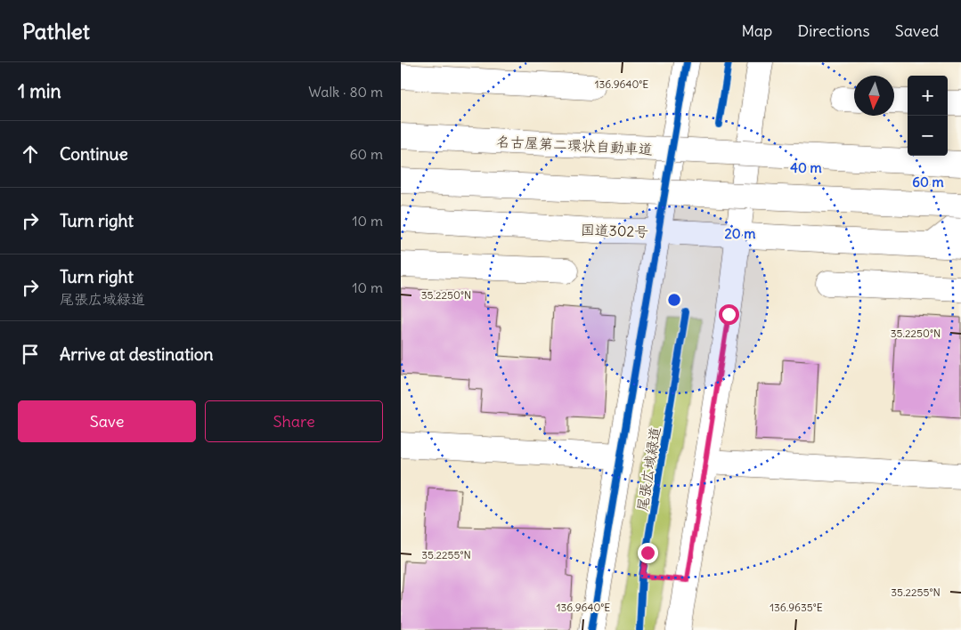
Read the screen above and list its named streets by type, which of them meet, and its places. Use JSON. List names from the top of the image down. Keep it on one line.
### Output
{"streets":{"main road":["名古屋第二環状自動車道","国道302号"],"cycle path":["尾張広域緑道"]},"north":"bottom","page":{"header":"Pathlet","nav":["Map","Directions","Saved"],"heading":["1 min","Walk · 80 m"],"map_buttons":["+","−"],"list":[["Continue","60 m"],["Turn right","10 m"],["Turn right","尾張広域緑道","10 m"],"Arrive at destination"],"buttons":["Save","Share"]},"coordinates":["136.9640°E","35.2250°N","35.2255°N","136.9635°E"],"rings":["40 m","60 m","20 m"]}
